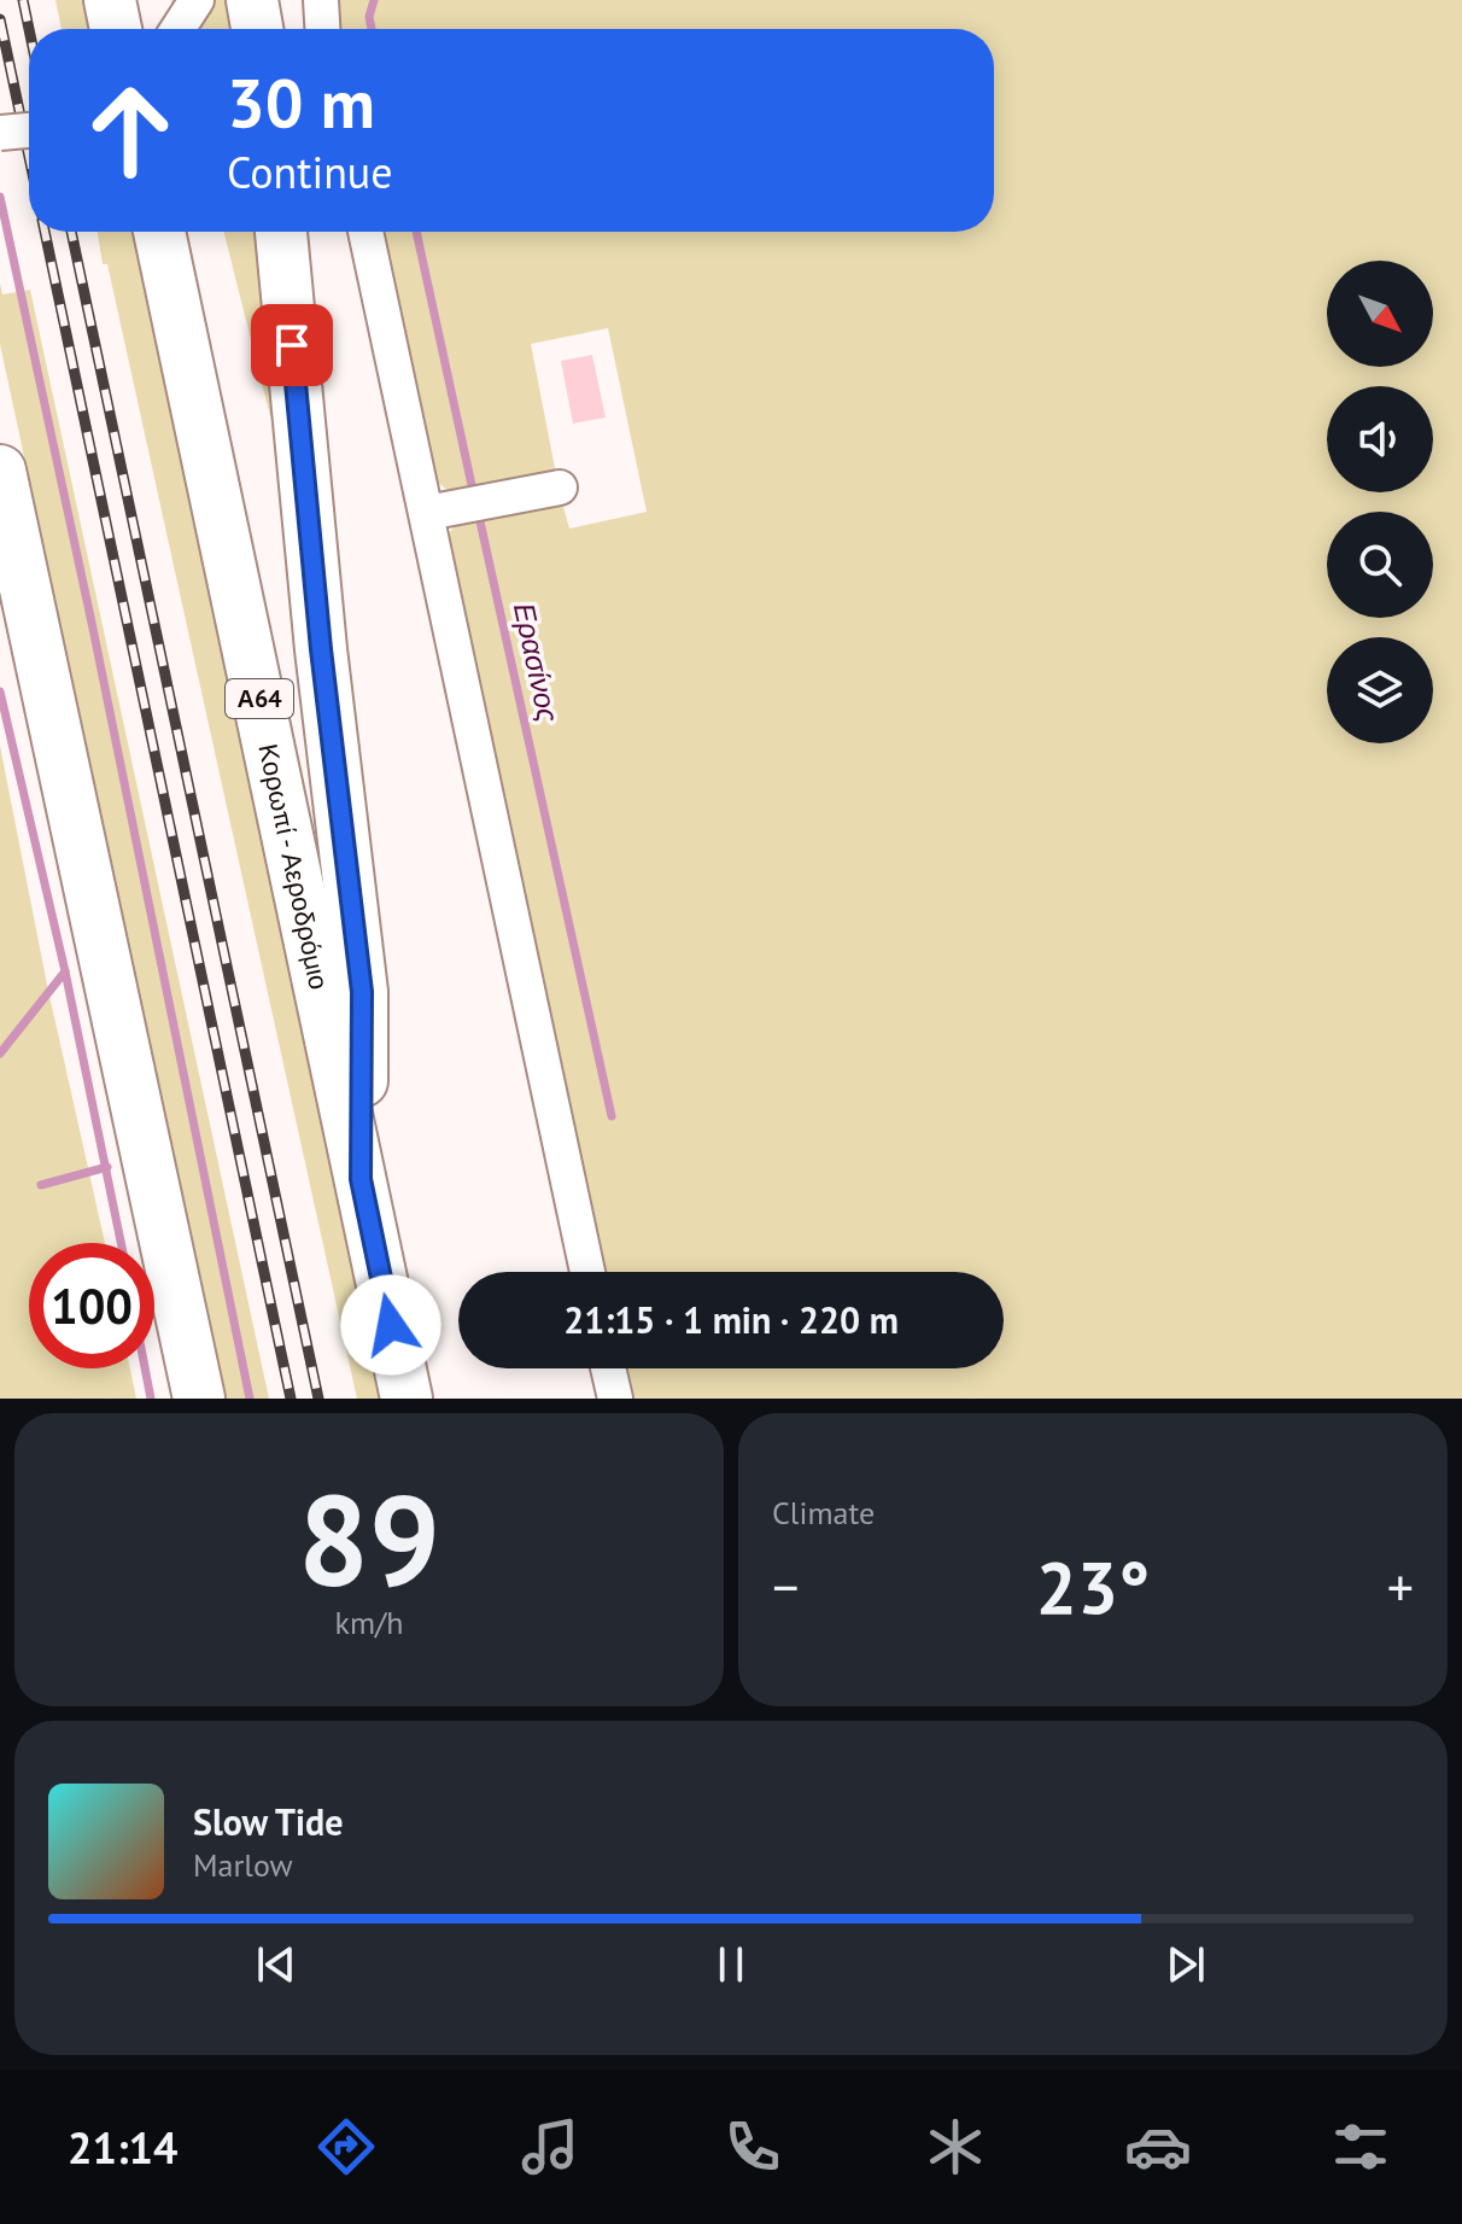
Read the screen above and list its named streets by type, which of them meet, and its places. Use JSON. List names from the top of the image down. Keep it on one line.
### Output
{"streets":{"highway":["Α64","Κορωπί - Αεροδρόμιο"]},"water":["Ερασίνος"],"north":"bottom right","page":{"turn":["30 m","Continue"],"limit":"100","trip":"21:15 · 1 min · 220 m","tile":[["89","km/h"],"Climate"],"heat":["−","23°","+"],"song":["Slow Tide","Marlow"],"tabs":"21:14"}}
